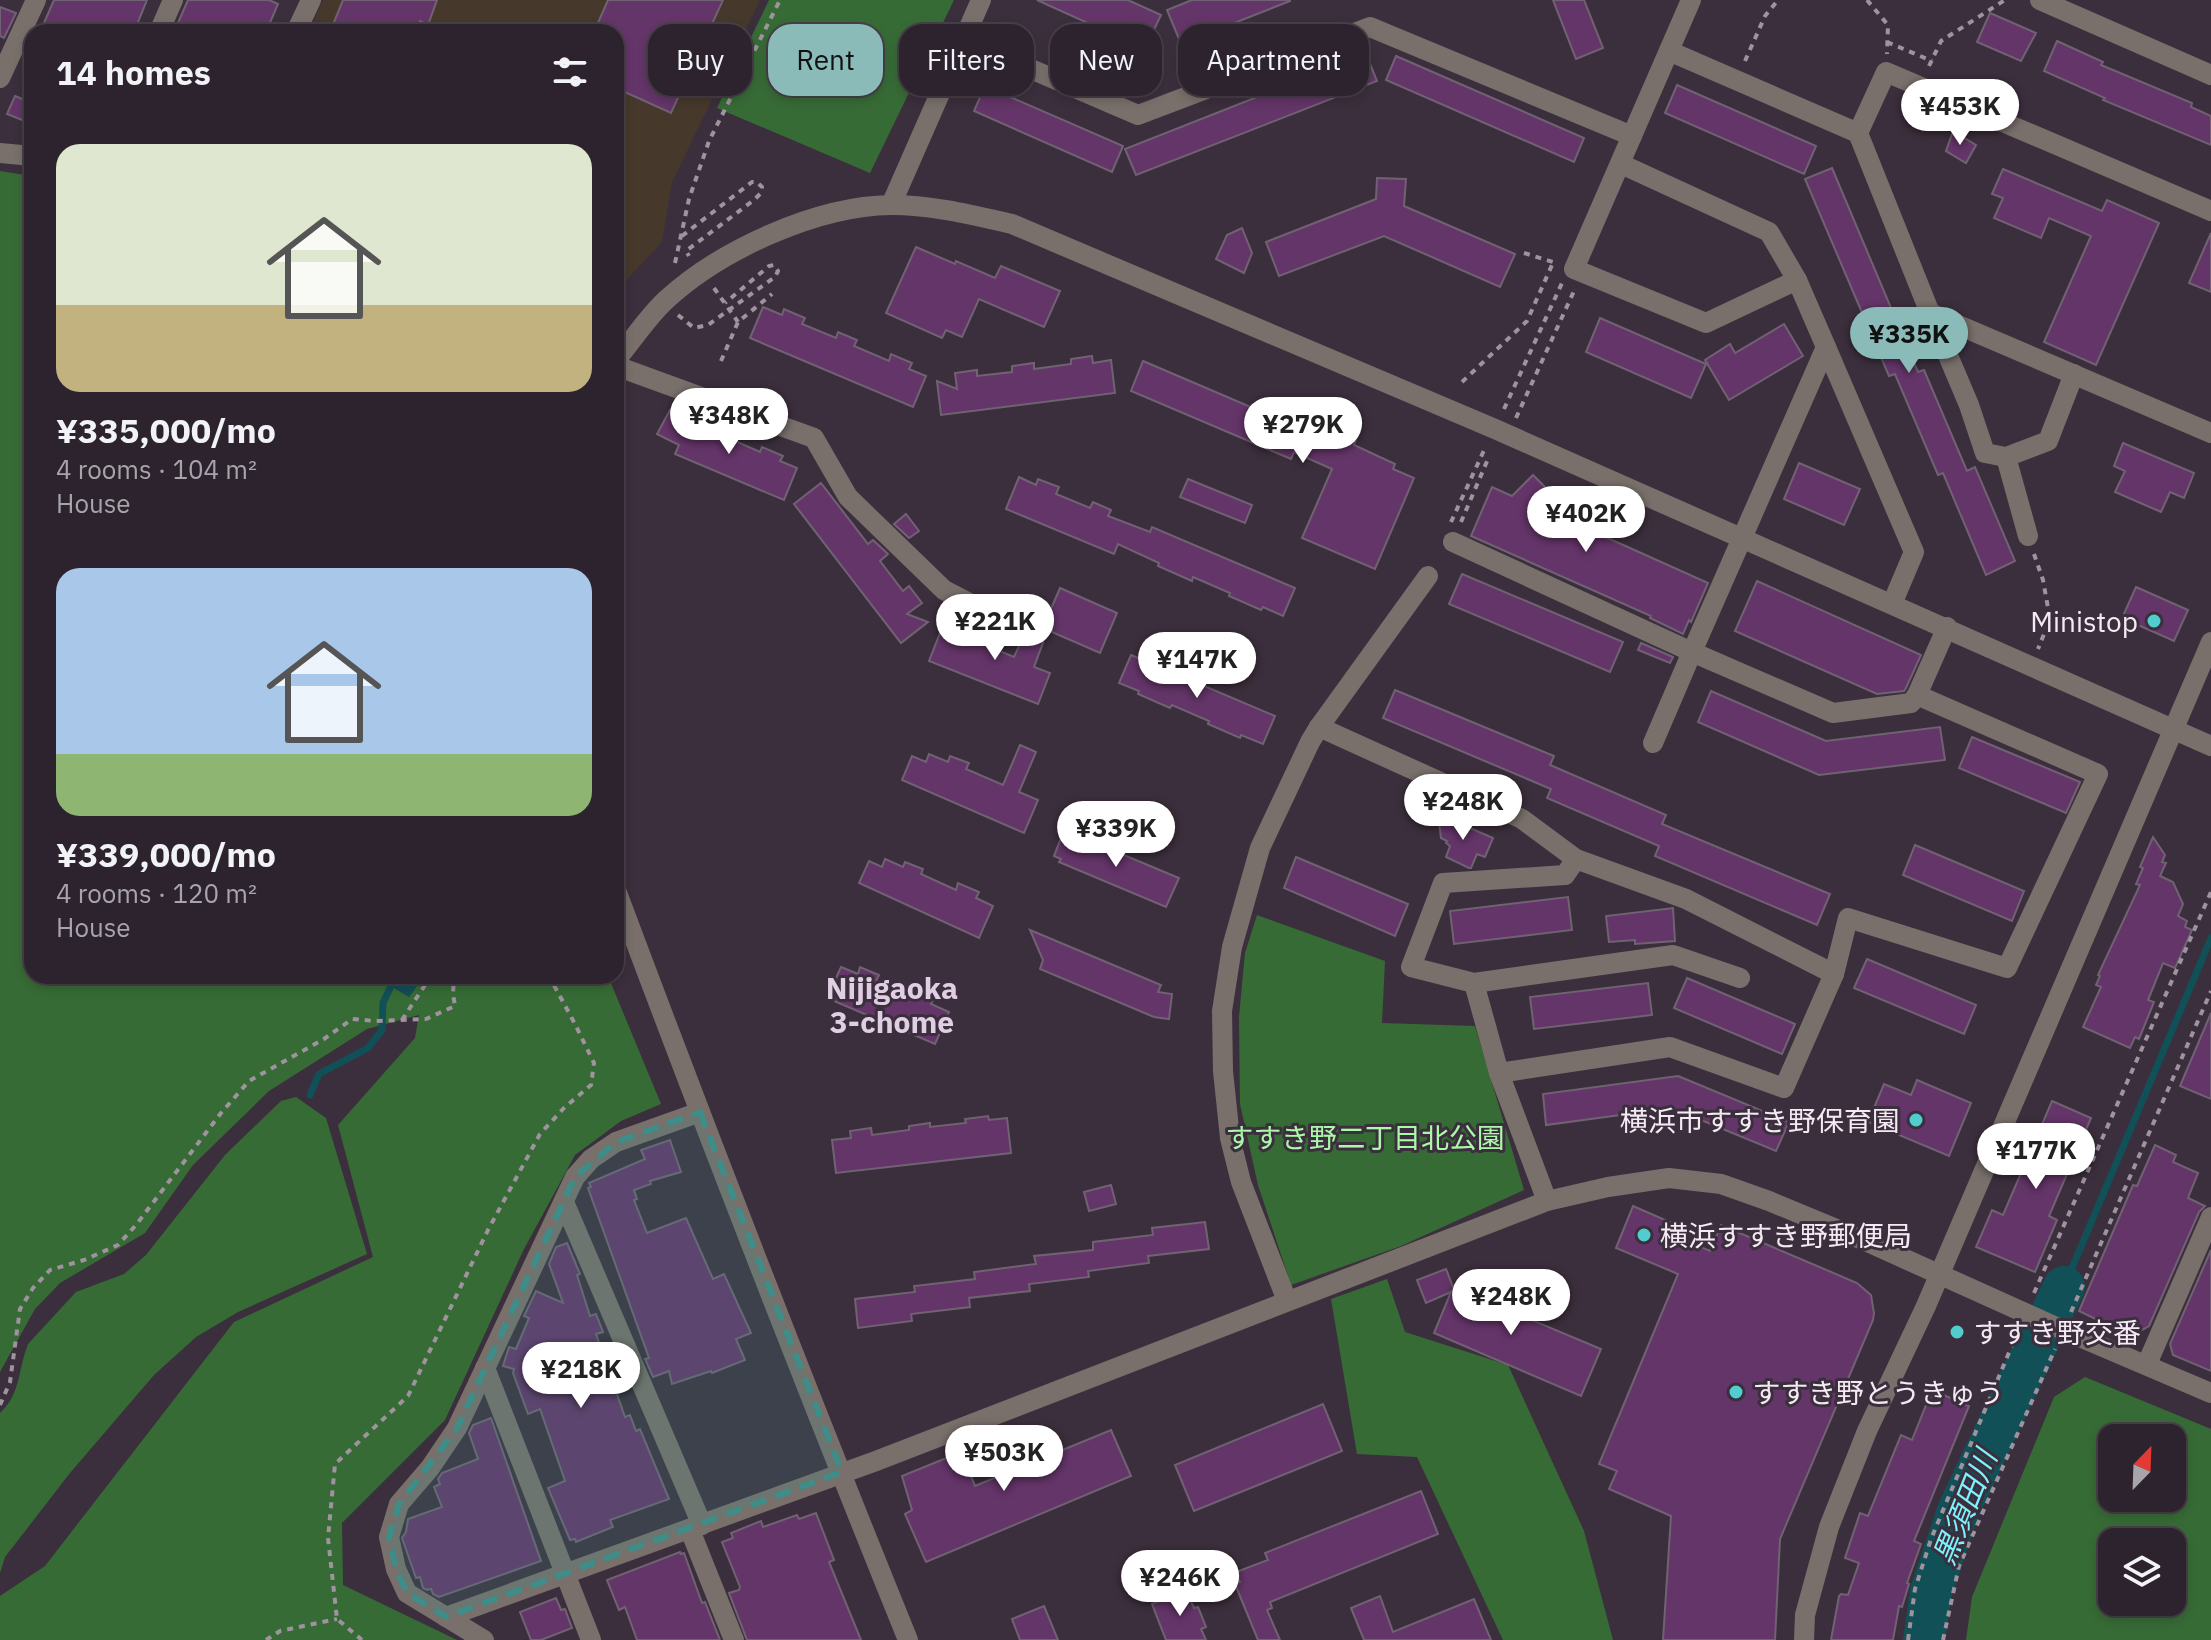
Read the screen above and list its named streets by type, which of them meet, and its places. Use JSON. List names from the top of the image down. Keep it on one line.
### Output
{"districts":["Nijigaoka 3-chome"],"water":["黒須田川"],"parks":["すすき野二丁目北公園"],"places":["Ministop","横浜市すすき野保育園","横浜すすき野郵便局","すすき野交番","すすき野とうきゅう"],"north":"top right","page":{"chip":["Buy","Rent","Filters","New","Apartment"],"heading":"14 homes","price":["¥453K","¥335K","¥348K","¥279K","¥402K","¥221K","¥147K","¥248K","¥339K","¥177K","¥248K","¥218K","¥503K","¥246K"],"list":[{"name":"¥335,000/mo","note":"4 rooms · 104 m² · House"},{"name":"¥339,000/mo","note":"4 rooms · 120 m² · House"}]}}
